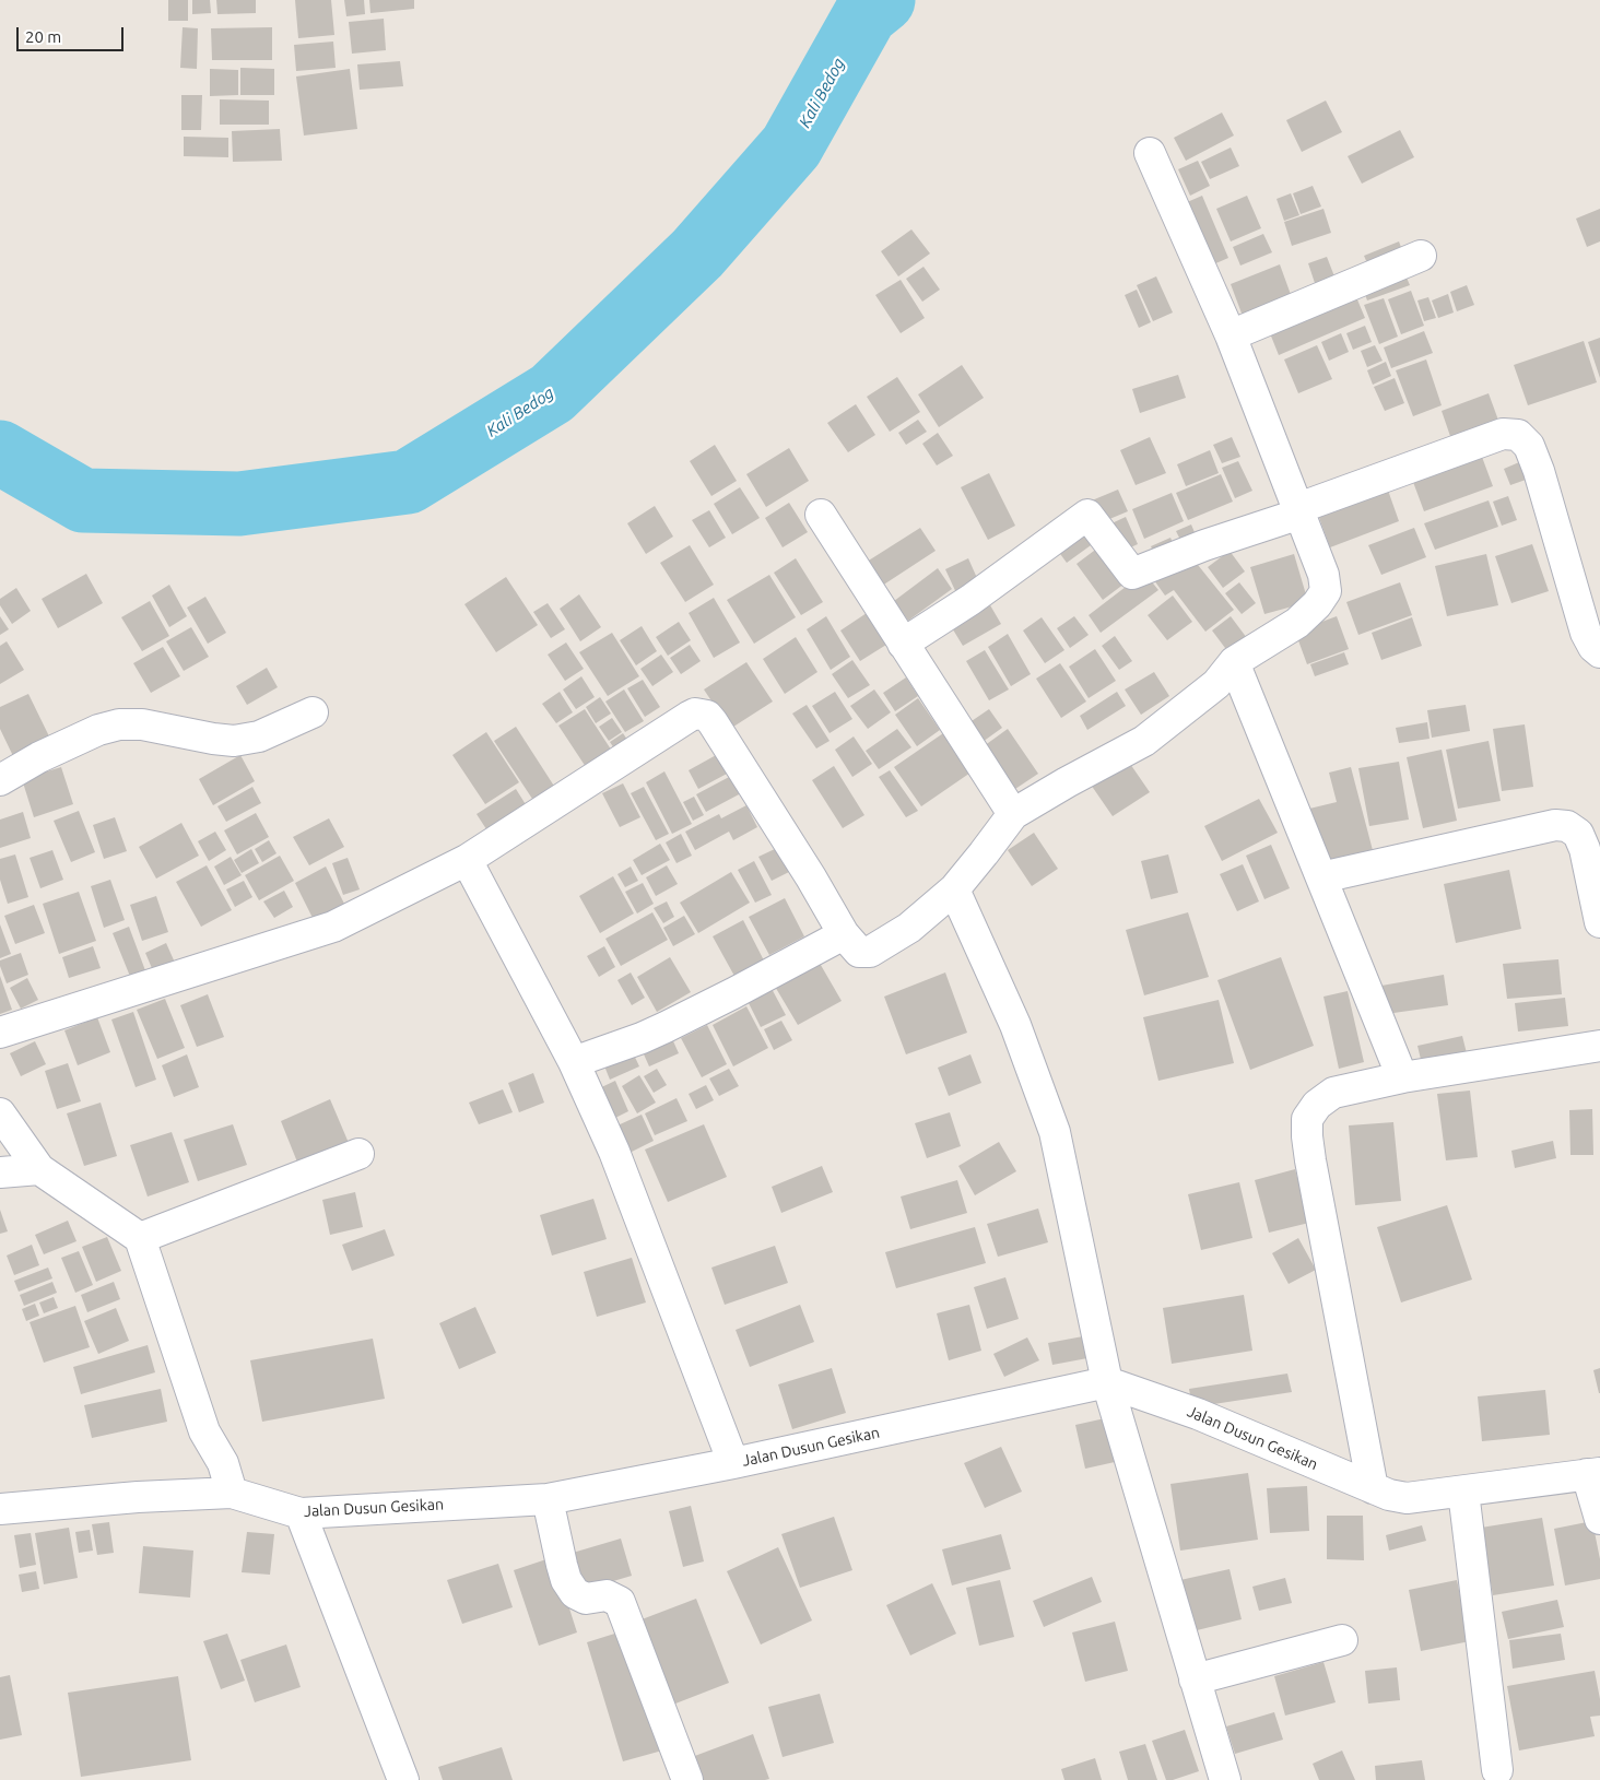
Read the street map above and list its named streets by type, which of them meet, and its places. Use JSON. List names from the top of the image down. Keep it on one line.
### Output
{"streets":{"street":["Jalan Dusun Gesikan"]},"water":["Kali Bedog"],"scale_bar":"20 m"}
